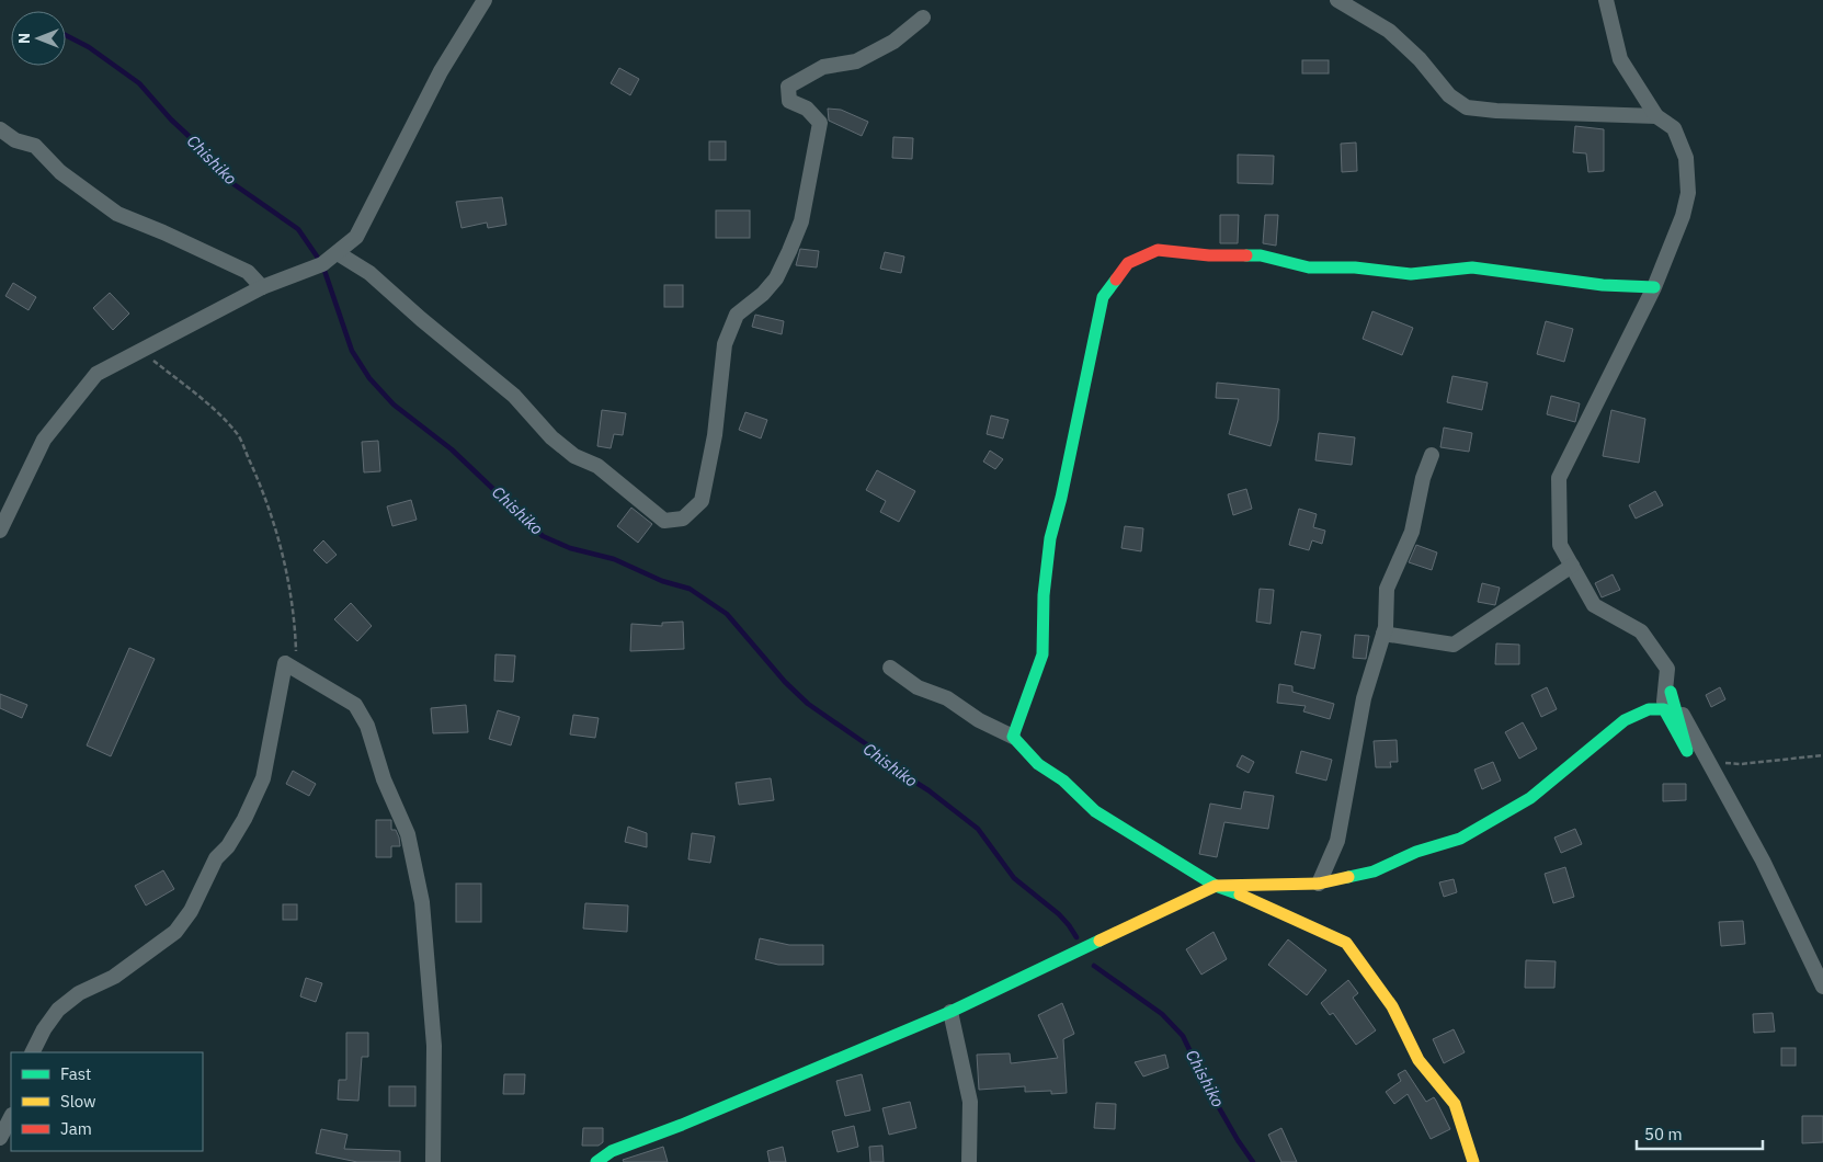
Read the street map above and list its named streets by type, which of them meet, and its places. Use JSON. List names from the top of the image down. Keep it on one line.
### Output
{"water":["Chishiko"],"legend":["Fast","Slow","Jam"],"scale_bar":"50 m","north":"left"}
